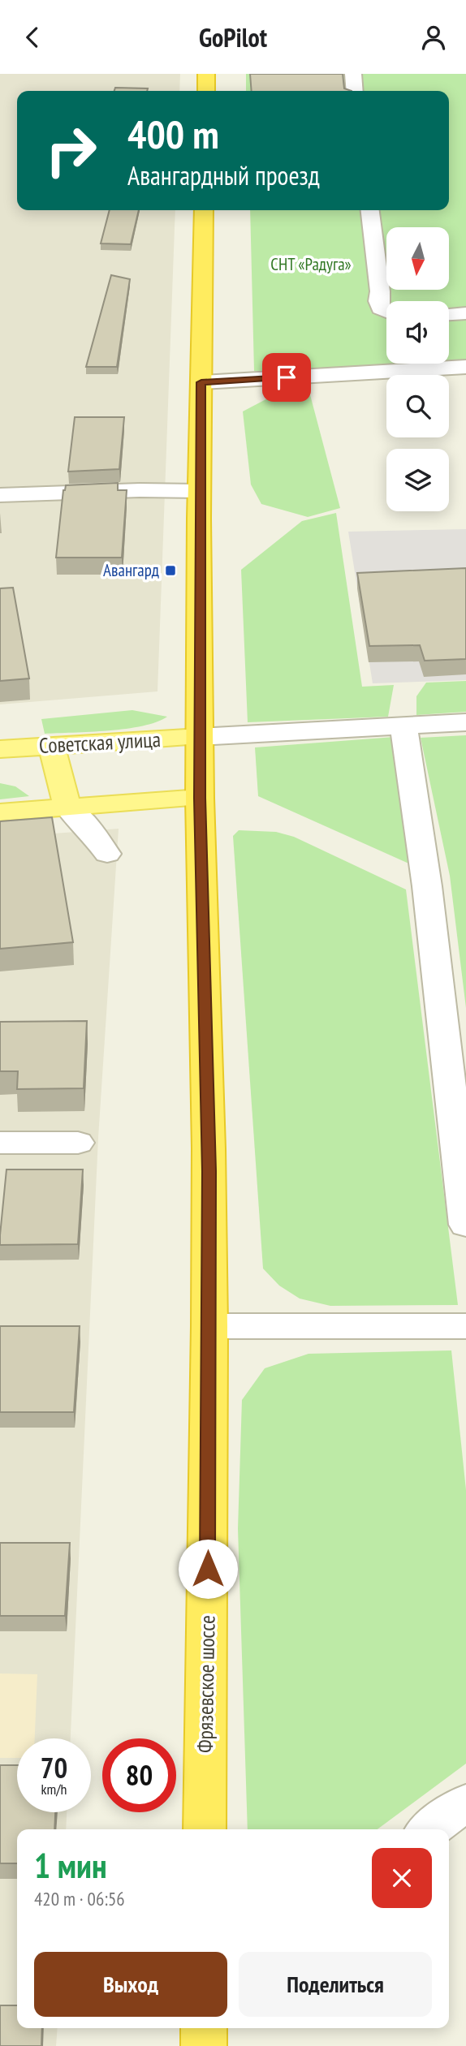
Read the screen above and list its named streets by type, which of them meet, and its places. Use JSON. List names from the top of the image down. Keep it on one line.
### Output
{"streets":{"highway":["Фрязевское шоссе"],"main road":["Советская улица"]},"crossings":[["Советская улица","Фрязевское шоссе"]],"parks":["СНТ «Радуга»"],"places":{"transit":["Авангард"]},"north":"bottom","page":{"header":"GoPilot","turn":["400 m","Авангардный проезд"],"speed":"70 km/h","limit":"80","heading":["1 мин","420 m · 06:56"],"buttons":["Выход","Поделиться"]}}
